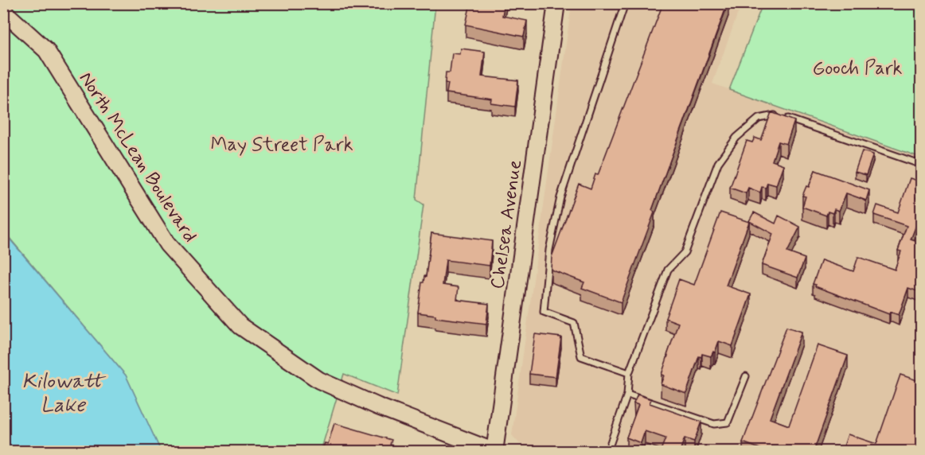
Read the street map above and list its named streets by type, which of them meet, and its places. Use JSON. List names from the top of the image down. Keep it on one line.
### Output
{"streets":{"main road":["North McLean Boulevard","Chelsea Avenue"]},"crossings":[["North McLean Boulevard","Chelsea Avenue"]],"water":["Kilowatt Lake"],"parks":["Gooch Park","May Street Park"]}
